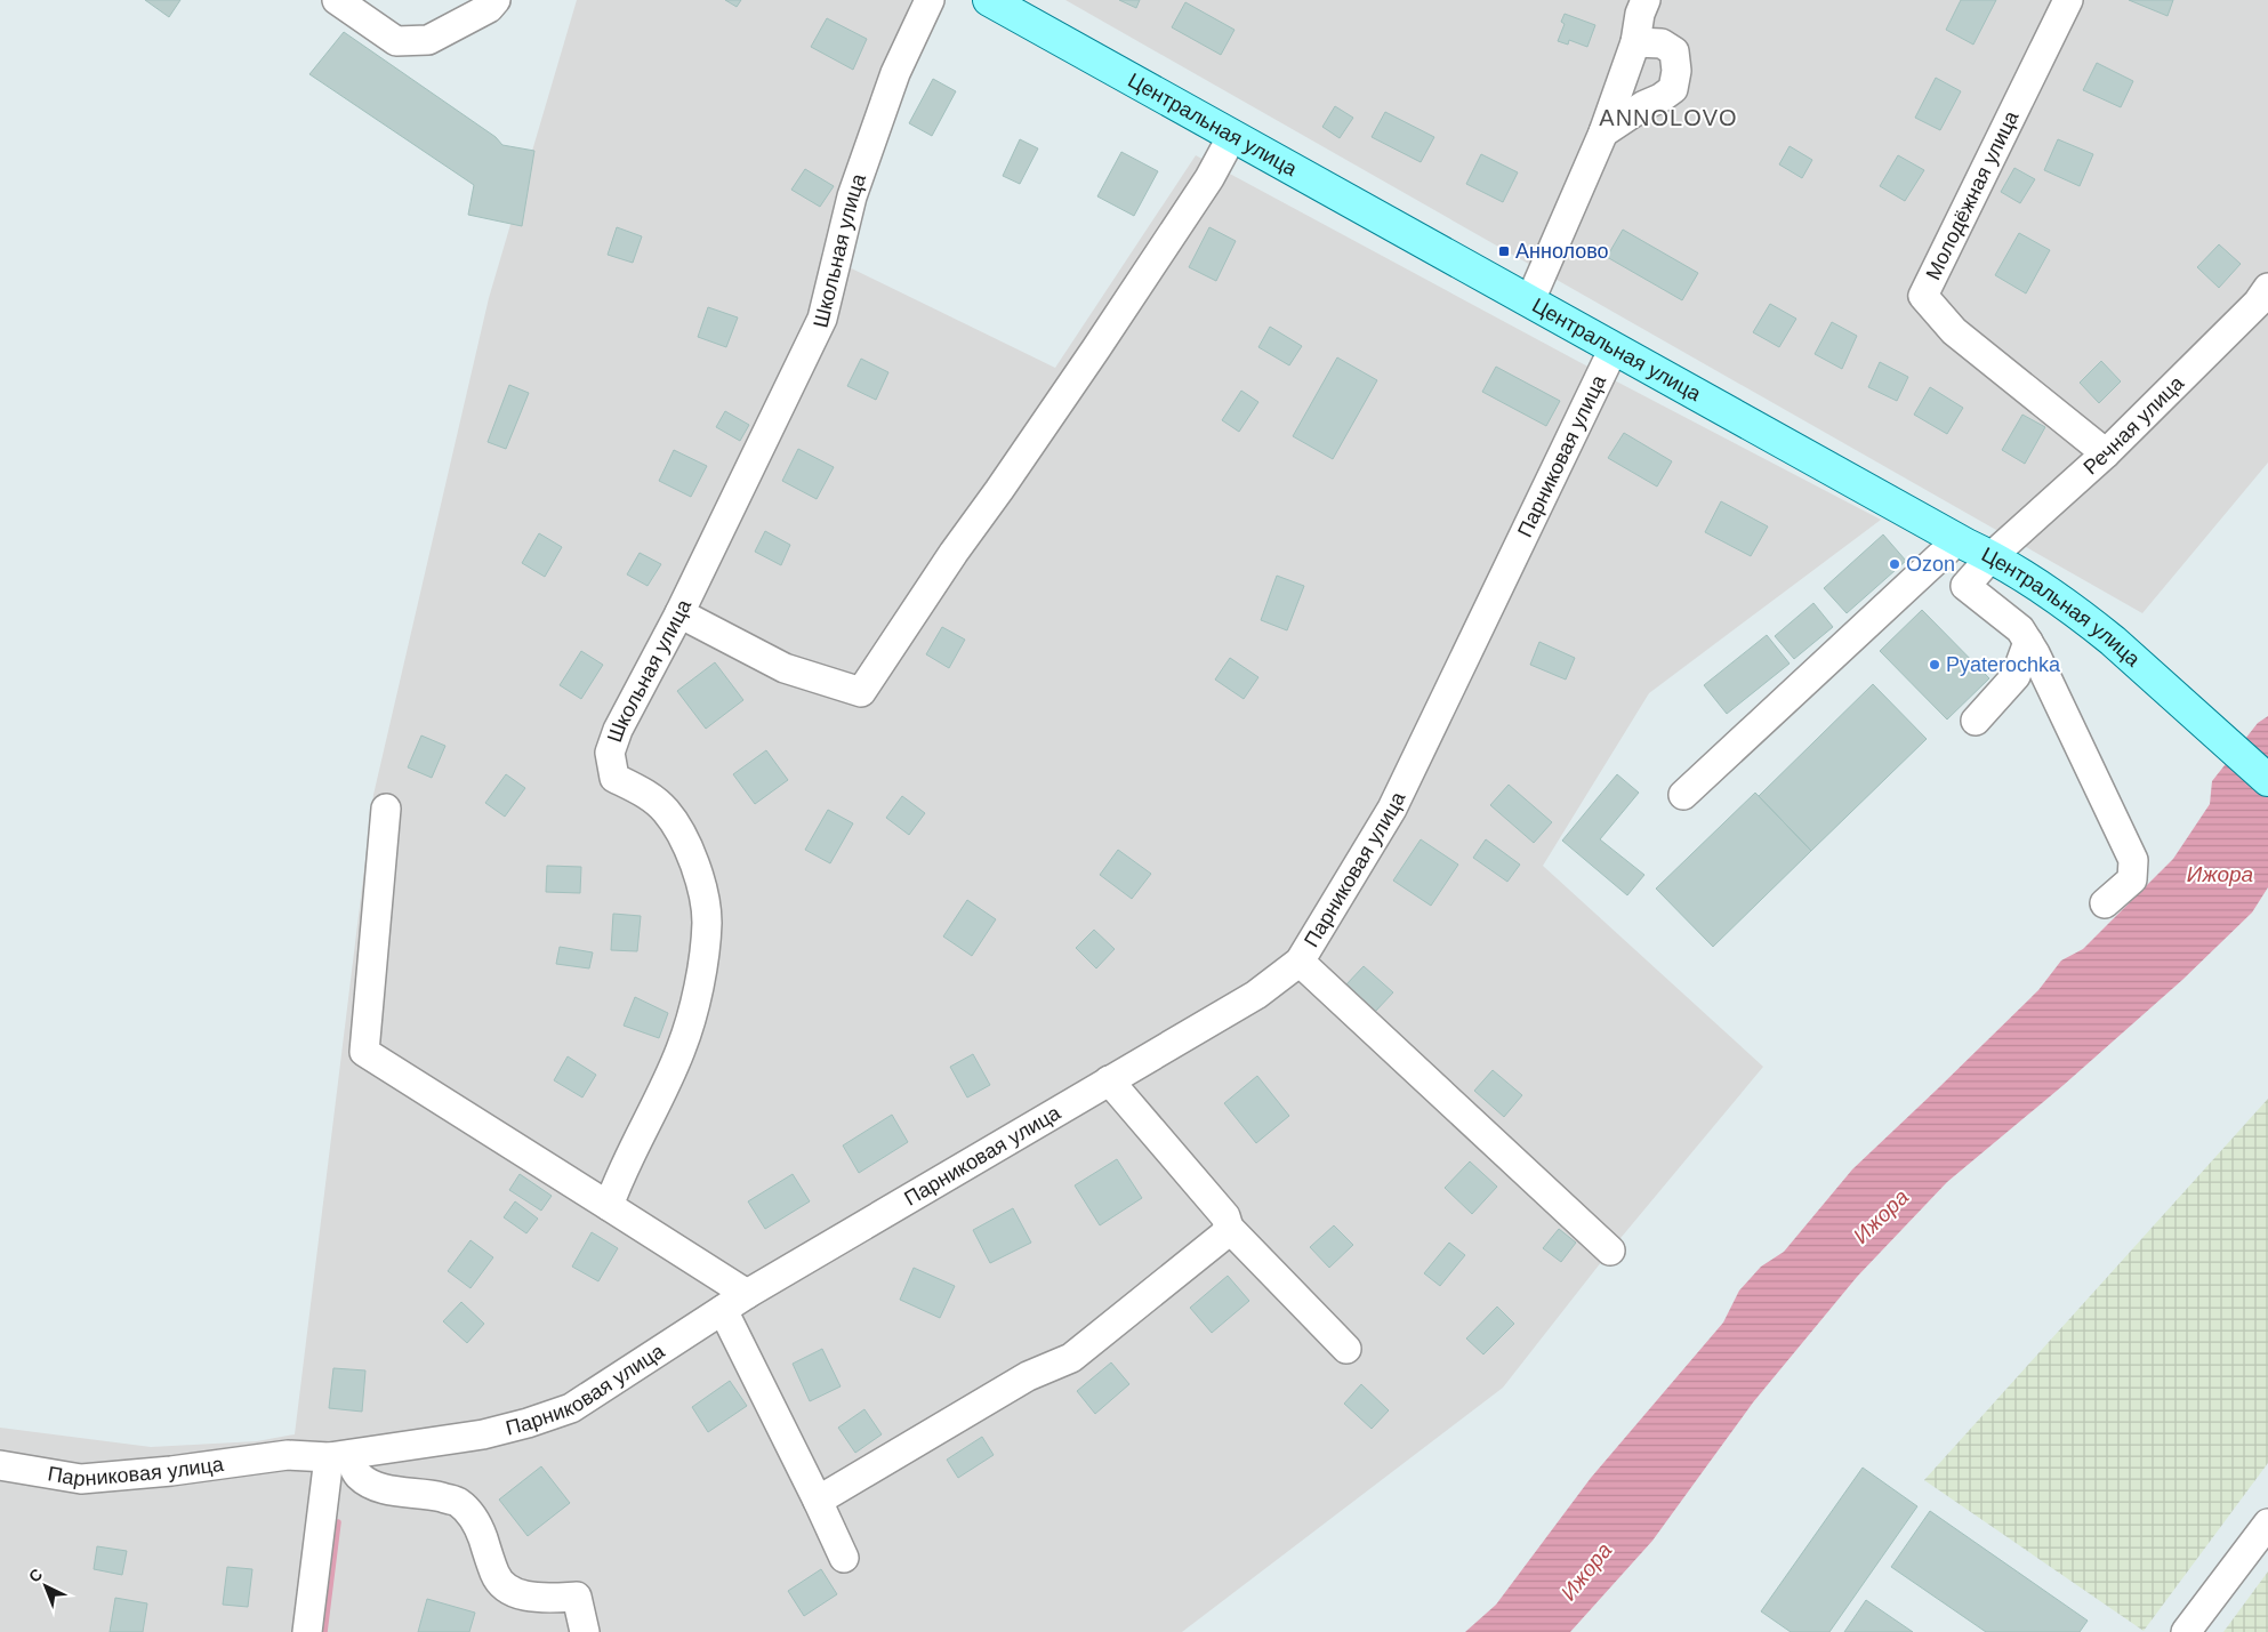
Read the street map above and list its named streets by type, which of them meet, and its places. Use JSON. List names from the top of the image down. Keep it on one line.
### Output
{"streets":{"main road":["Центральная улица"],"street":["Молодёжная улица","Школьная улица","Речная улица","Парниковая улица"]},"crossings":[["Центральная улица","Речная улица"],["Центральная улица","Парниковая улица"],["Молодёжная улица","Речная улица"]],"districts":["ANNOLOVO"],"water":["Ижора"],"places":{"transit":["Аннолово"],"other":["Ozon","Pyaterochka"]},"north":"top left"}
